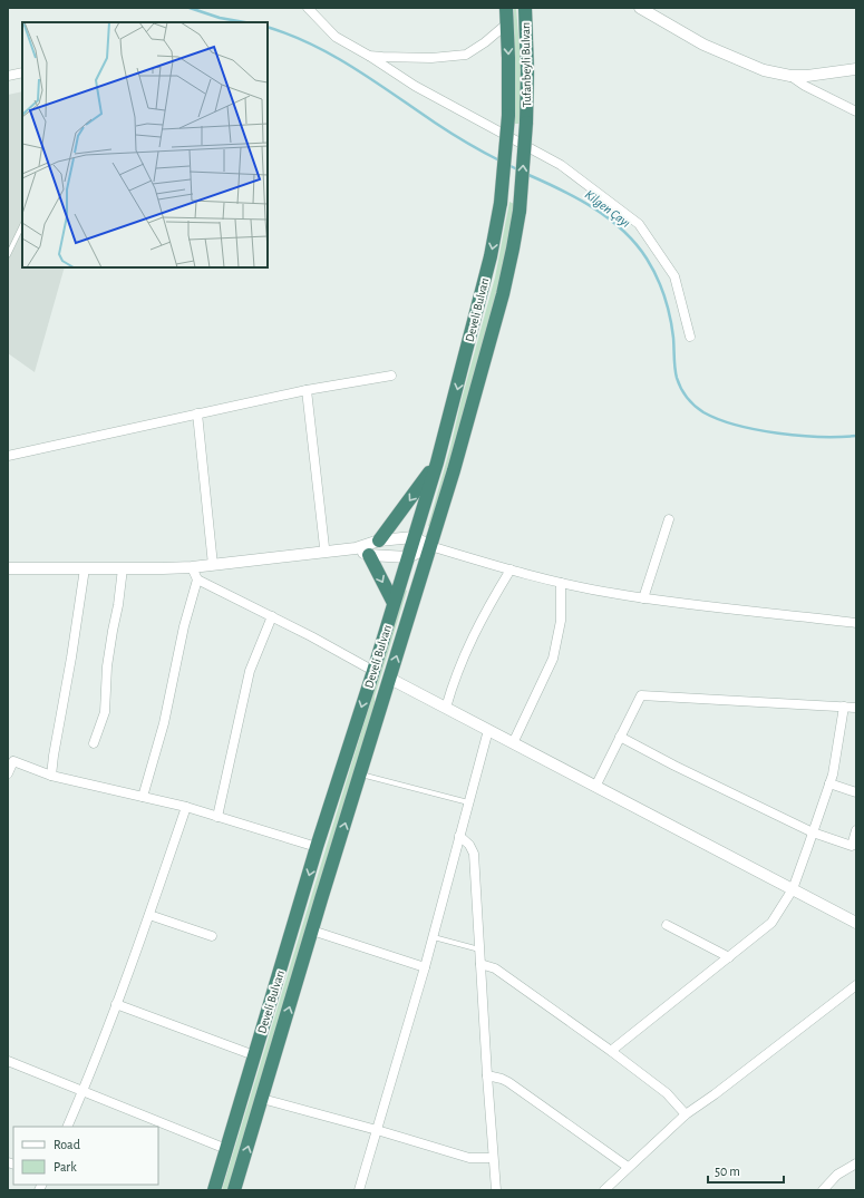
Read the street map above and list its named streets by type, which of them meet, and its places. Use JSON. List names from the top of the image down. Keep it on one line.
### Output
{"streets":{"highway":["Tufanbeyli Bulvarı","Develi Bulvarı"]},"crossings":[["Tufanbeyli Bulvarı","Develi Bulvarı"]],"water":["Kilgen Çayı"],"legend":["Road","Park"],"scale_bar":"50 m"}
